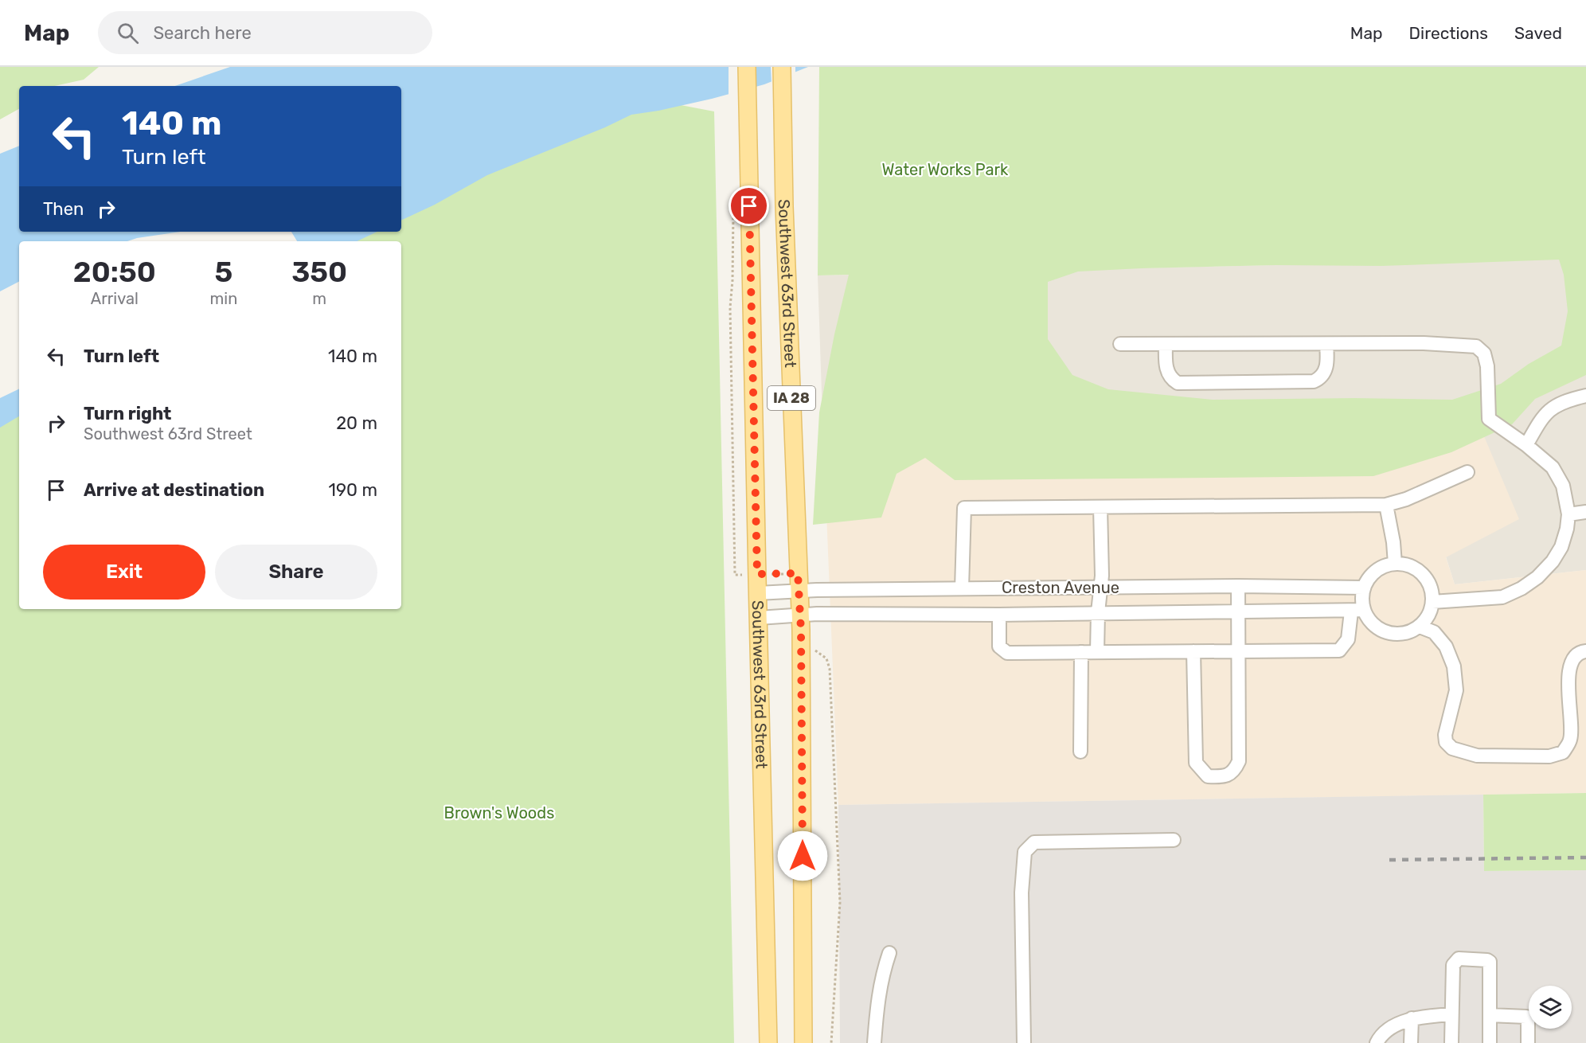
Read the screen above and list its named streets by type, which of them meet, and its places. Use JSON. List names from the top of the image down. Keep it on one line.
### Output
{"streets":{"main road":["Southwest 63rd Street","IA 28"],"street":["Creston Avenue"]},"crossings":[["Southwest 63rd Street","Creston Avenue"]],"parks":["Water Works Park","Brown's Woods"],"page":{"header":"Map","search":"Search here","nav":["Map","Directions","Saved"],"turn":["140 m","Turn left"],"then":"Then","eta":["20:50","Arrival","5","min","350","m"],"list":[{"name":"Turn left","value":"140 m"},{"name":"Turn right","note":"Southwest 63rd Street","value":"20 m"},{"name":"Arrive at destination","value":"190 m"}],"buttons":["Exit","Share"]}}
